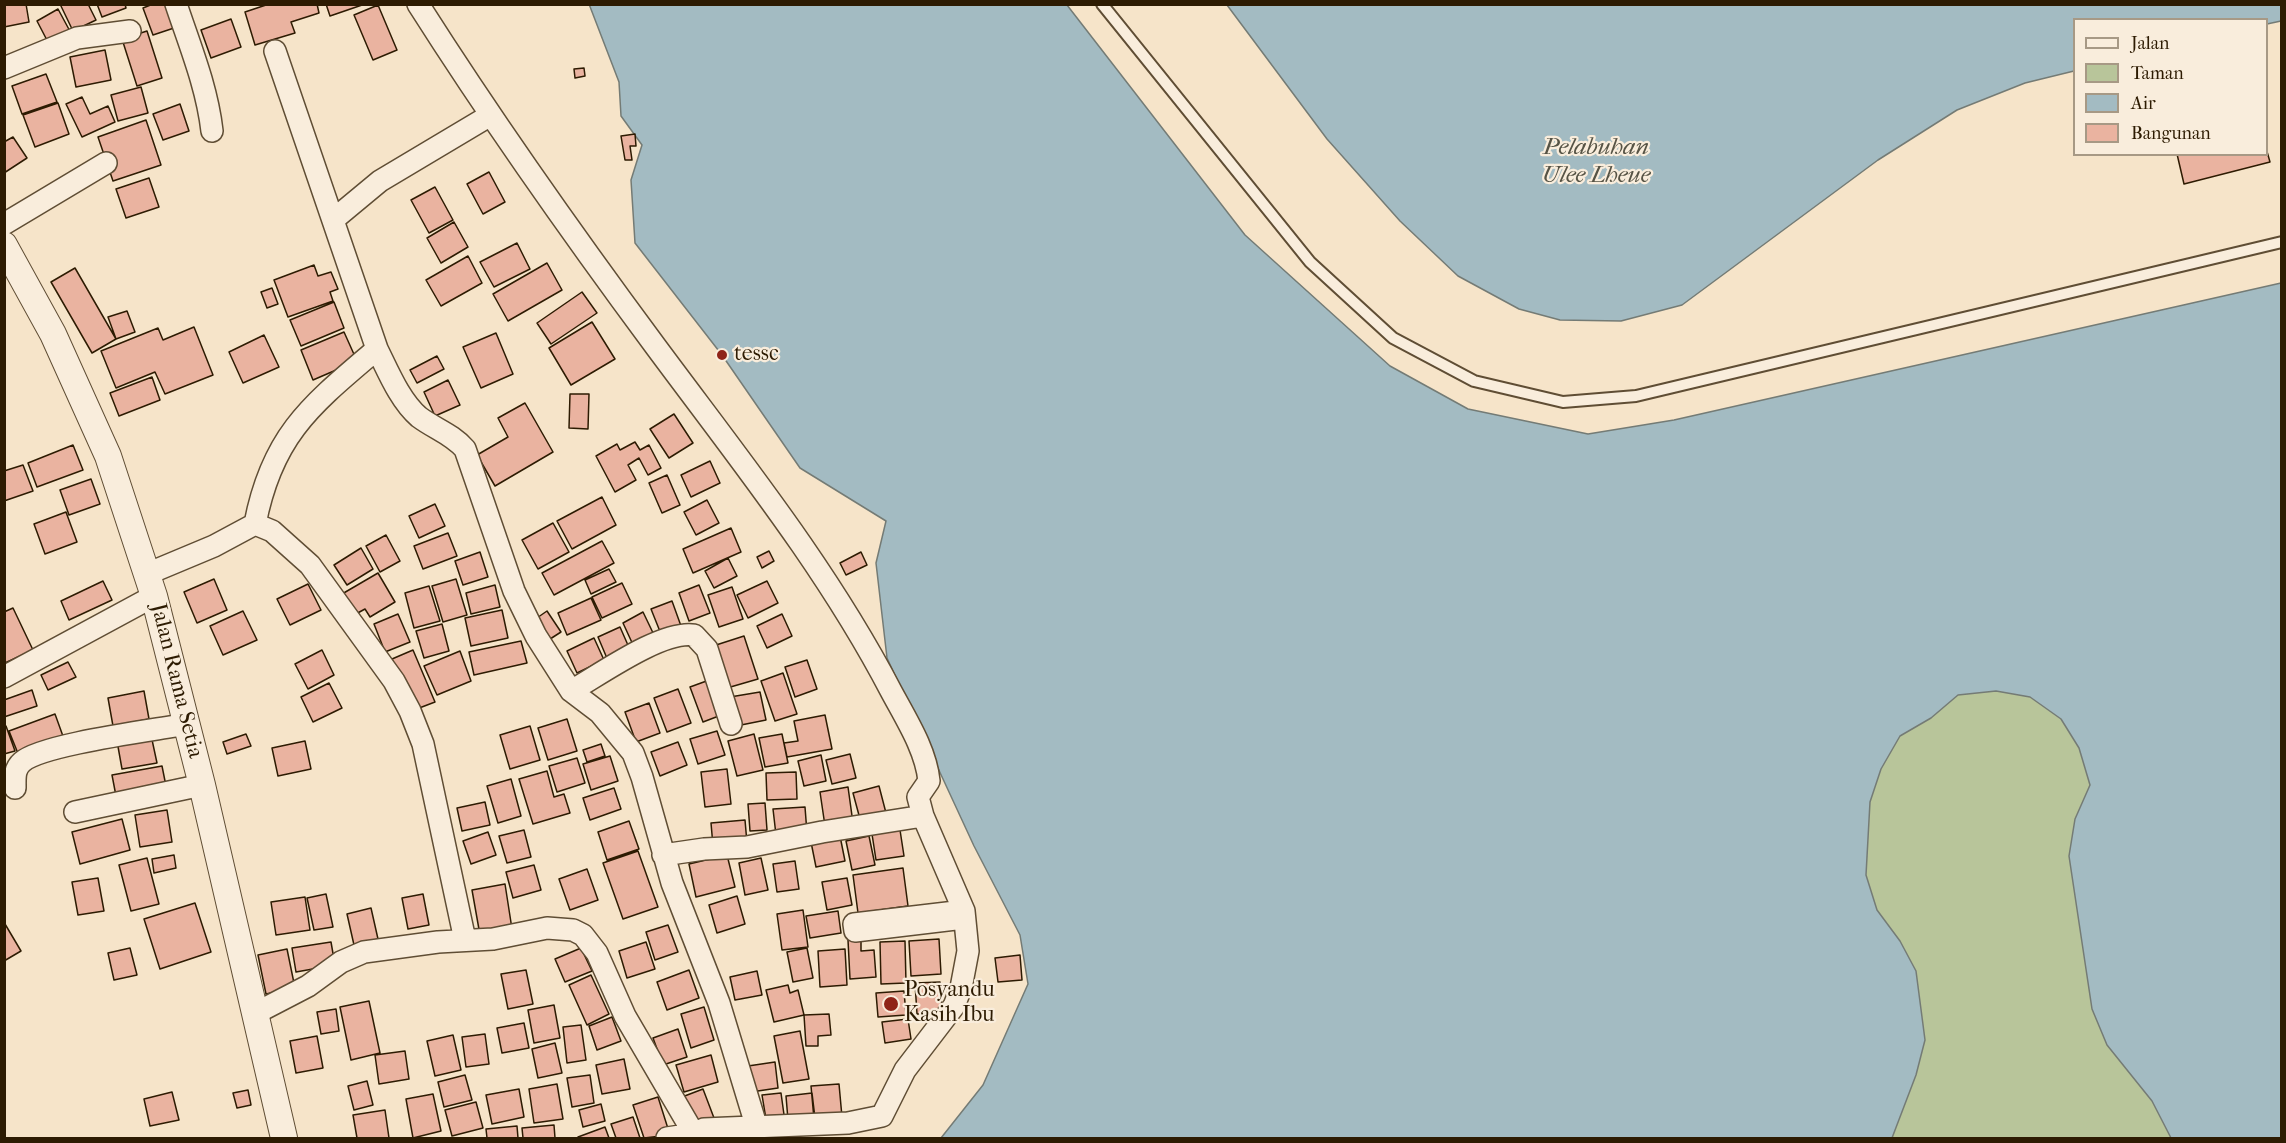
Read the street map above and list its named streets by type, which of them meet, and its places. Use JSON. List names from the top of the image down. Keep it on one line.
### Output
{"streets":{"street":["Jalan Rama Setia"]},"water":["Pelabuhan Ulee Lheue"],"places":["tessc","Posyandu Kasih Ibu"],"legend":["Jalan","Taman","Air","Bangunan"]}
